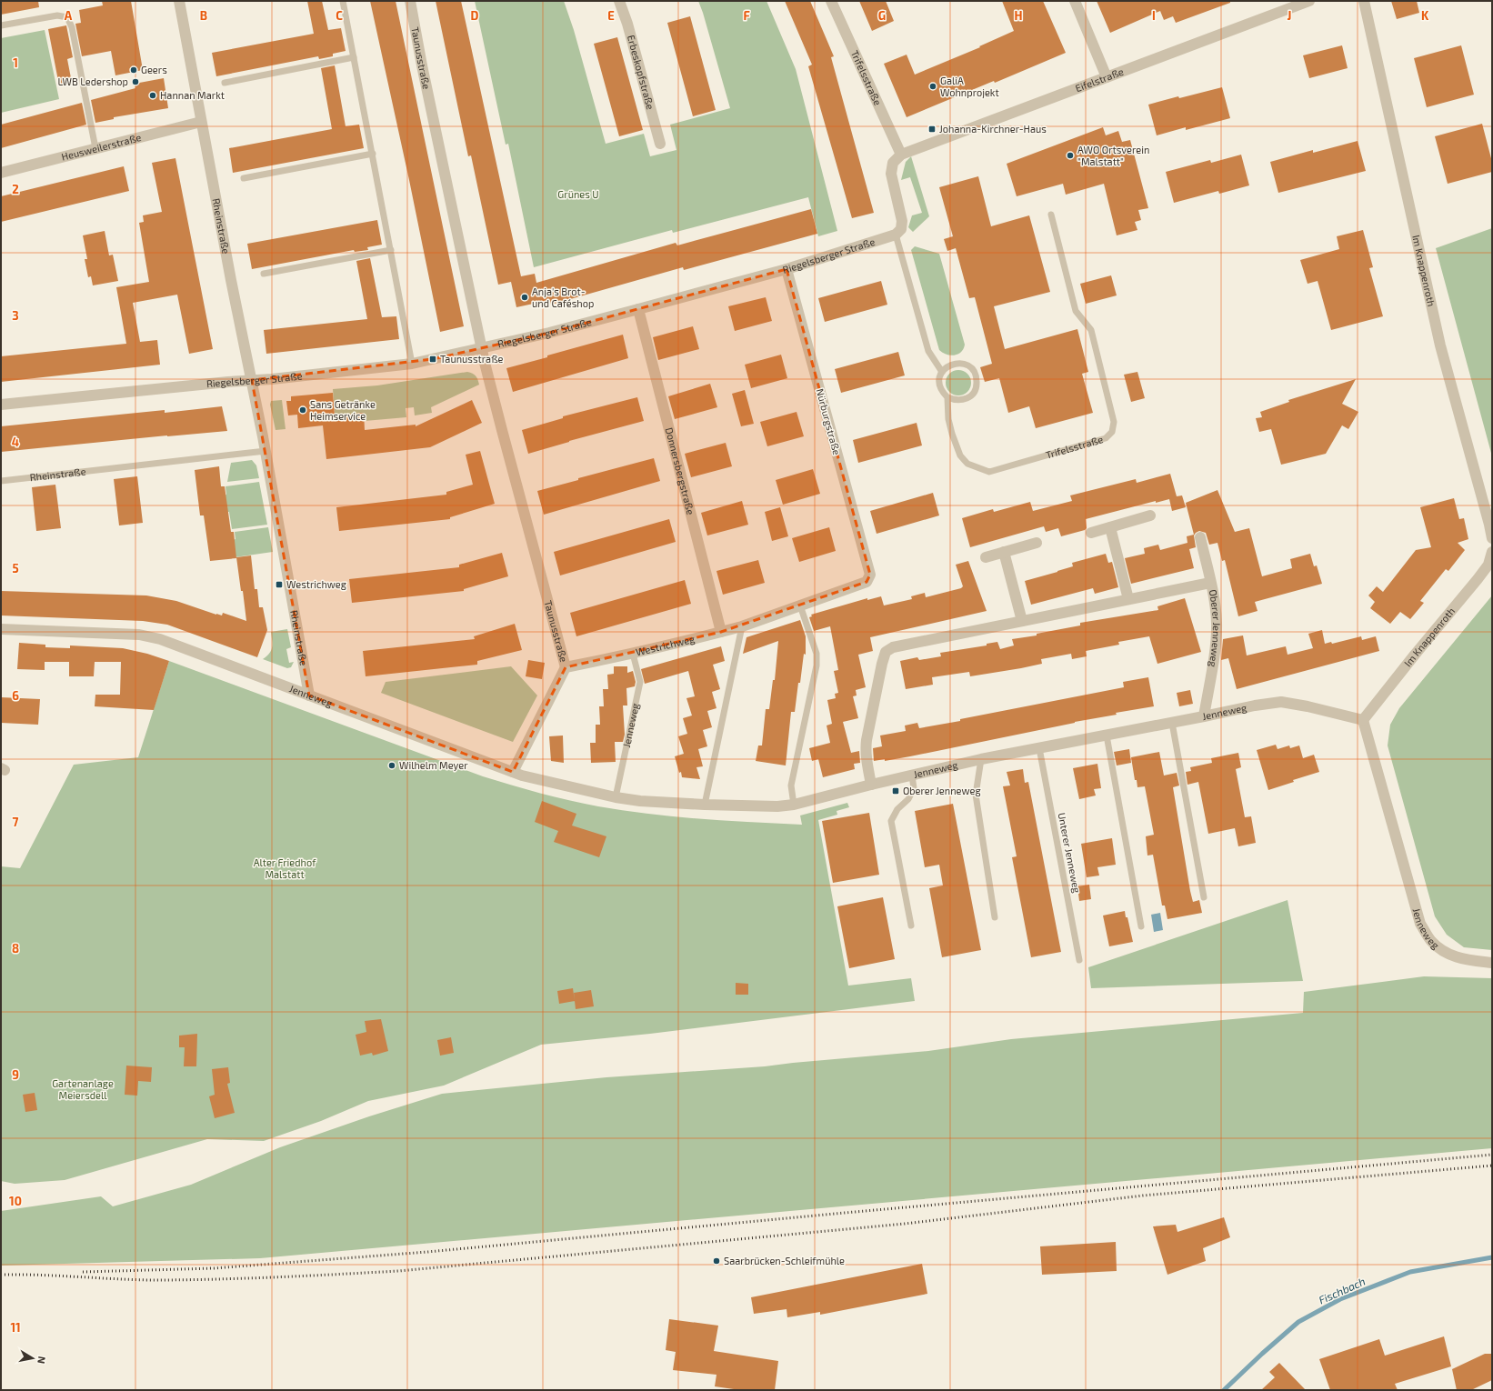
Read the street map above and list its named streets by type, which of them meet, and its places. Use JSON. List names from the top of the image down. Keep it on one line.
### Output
{"streets":{"street":["Taunusstraße","Erbeskopfstraße","Trifelsstraße","Eifelstraße","Heusweilerstraße","Rheinstraße","Riegelsberger Straße","Im Knappenroth","Nürburgstraße","Donnersbergstraße","Oberer Jenneweg","Westrichweg","Jenneweg"],"lane":["Unterer Jenneweg"]},"crossings":[["Taunusstraße","Riegelsberger Straße"],["Taunusstraße","Westrichweg"],["Trifelsstraße","Eifelstraße"],["Eifelstraße","Riegelsberger Straße"],["Heusweilerstraße","Rheinstraße"],["Rheinstraße","Riegelsberger Straße"],["Rheinstraße","Jenneweg"],["Riegelsberger Straße","Nürburgstraße"],["Riegelsberger Straße","Donnersbergstraße"],["Im Knappenroth","Jenneweg"],["Nürburgstraße","Westrichweg"],["Donnersbergstraße","Westrichweg"],["Oberer Jenneweg","Jenneweg"],["Westrichweg","Jenneweg"],["Jenneweg","Unterer Jenneweg"]],"water":["Fischbach"],"parks":["Grünes U","Alter Friedhof Malstatt","Gartenanlage Meiersdell"],"places":{"other":["Geers","LWB Ledershop","GaliA Wohnprojekt","Hannan Markt","AWO Ortsverein \"Malstatt\"","Anja's Brot- und Caféshop","Sans Getränke Heimservice","Wilhelm Meyer","Saarbrücken-Schleifmühle"],"transit":["Johanna-Kirchner-Haus","Taunusstraße","Westrichweg","Oberer Jenneweg"]},"north":"right","grid":{"columns":["A","B","C","D","E","F","G","H","I","J","K"],"rows":["1","2","3","4","5","6","7","8","9","10","11"]}}
